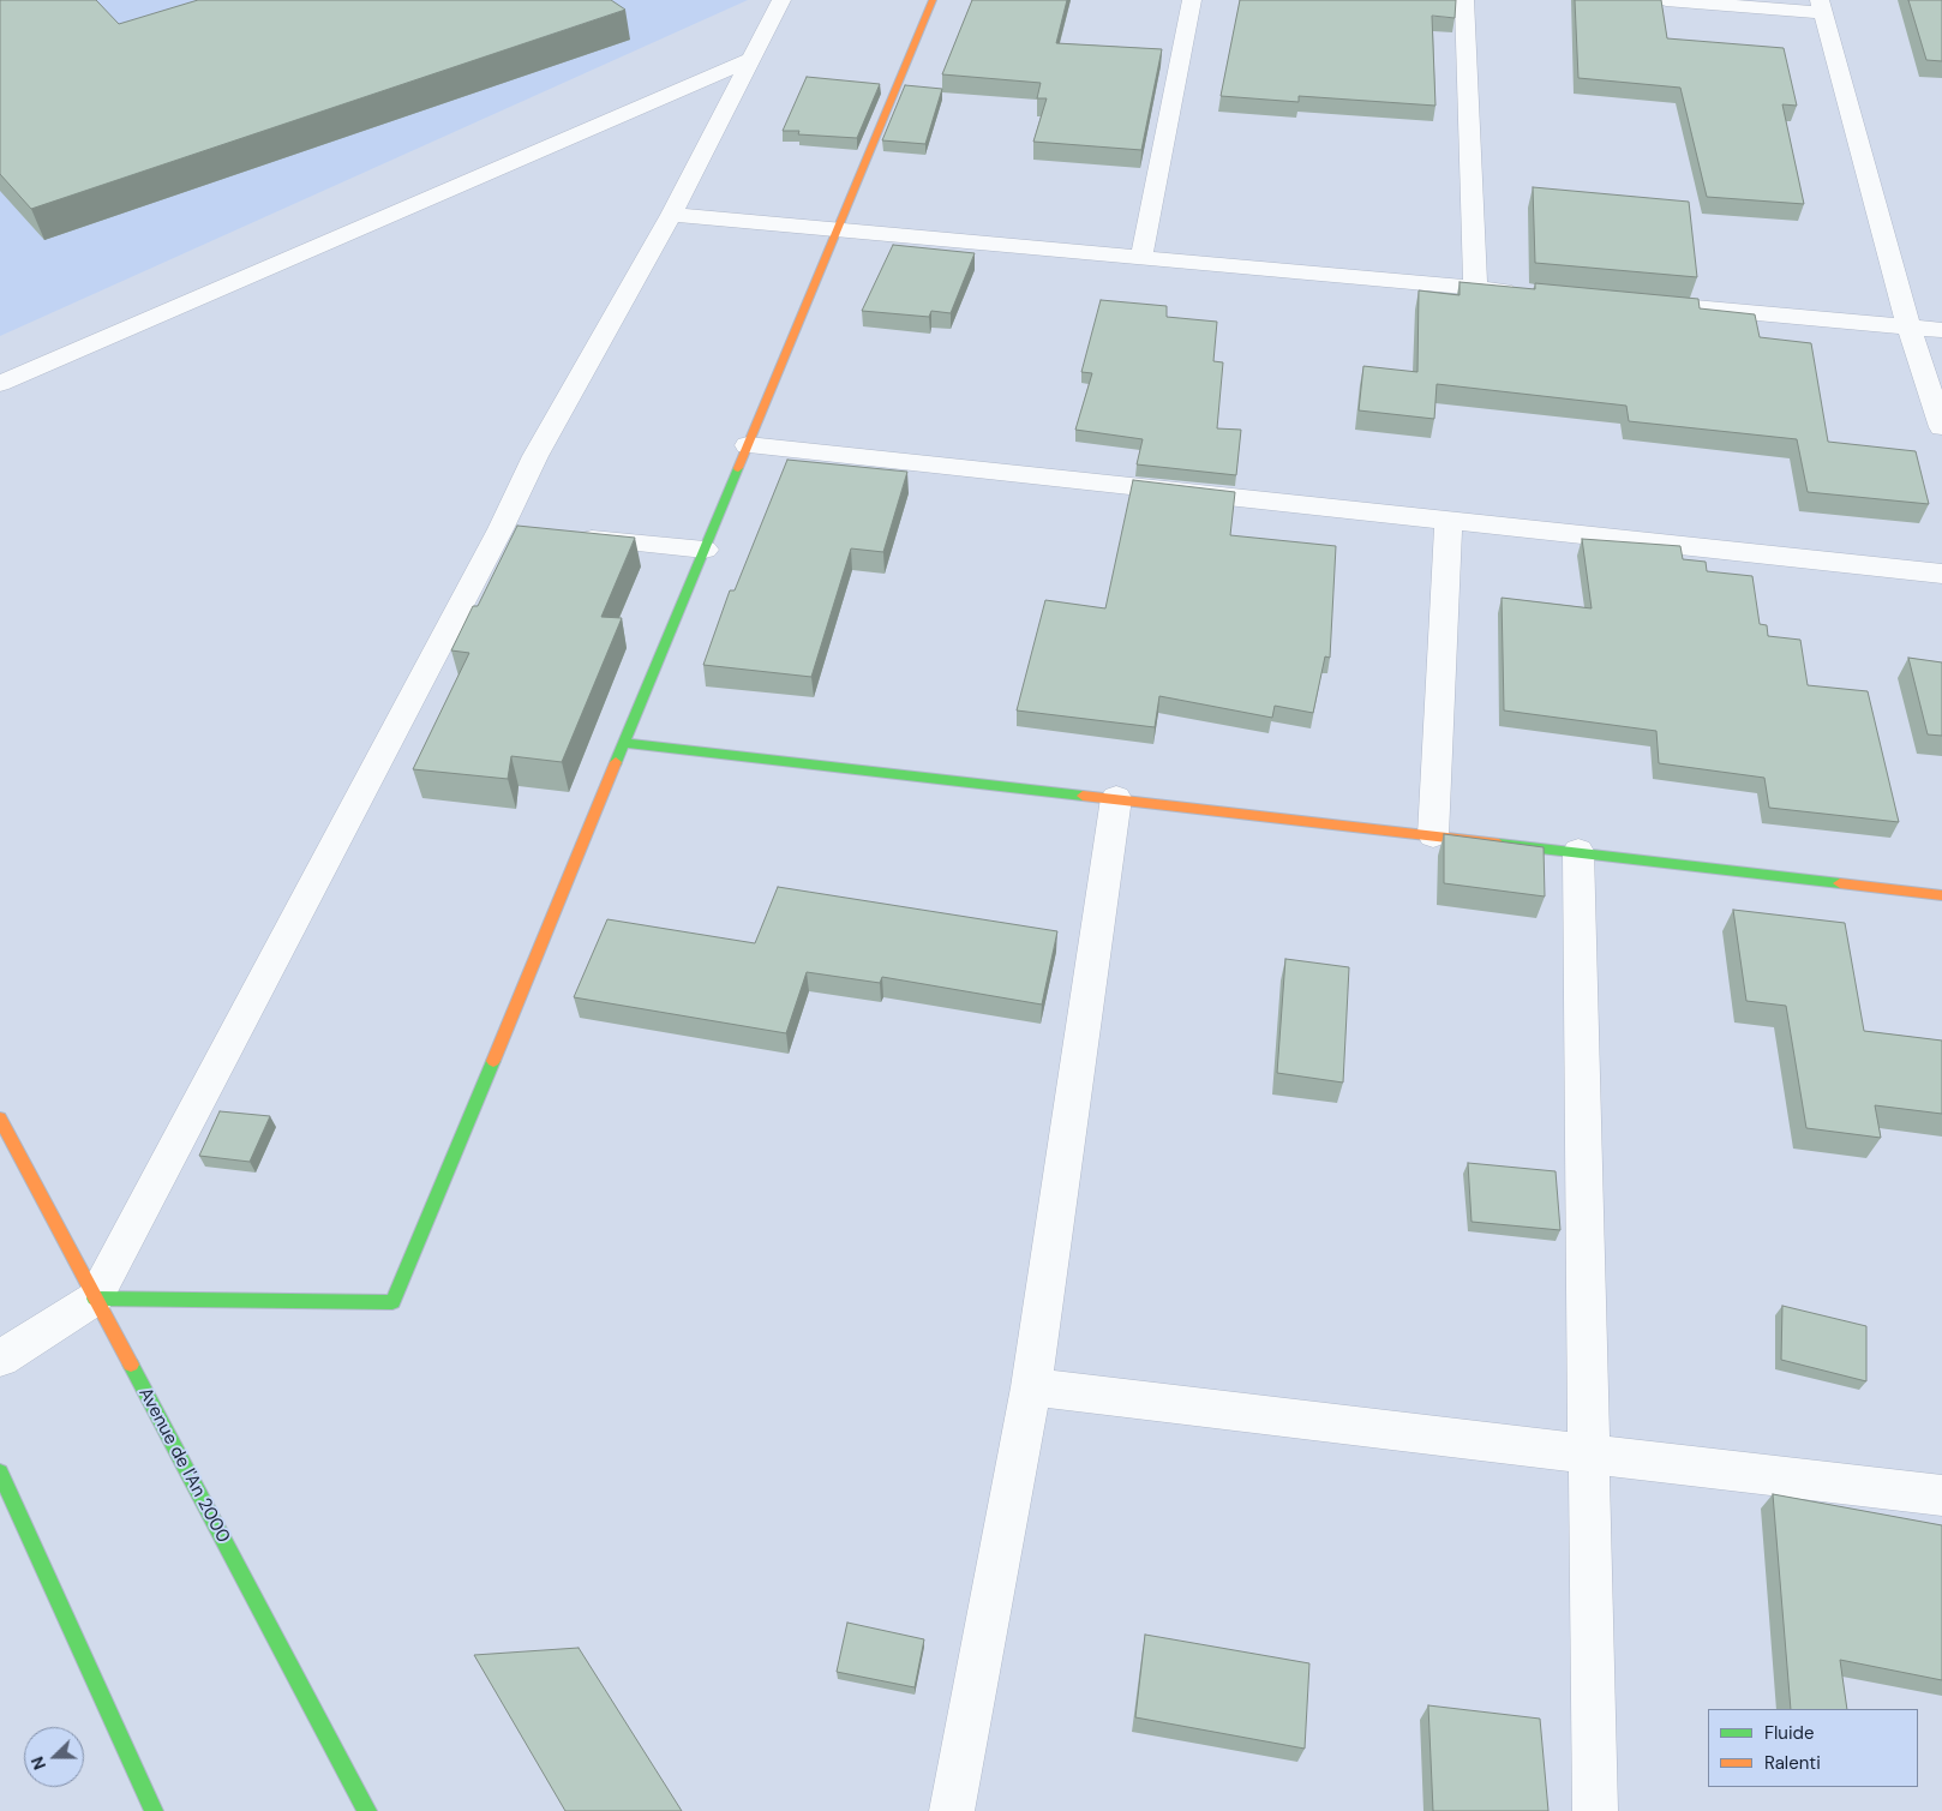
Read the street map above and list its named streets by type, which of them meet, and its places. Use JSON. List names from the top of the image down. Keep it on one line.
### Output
{"streets":{"street":["Avenue de l'An 2000"]},"legend":["Fluide","Ralenti"],"north":"left"}
